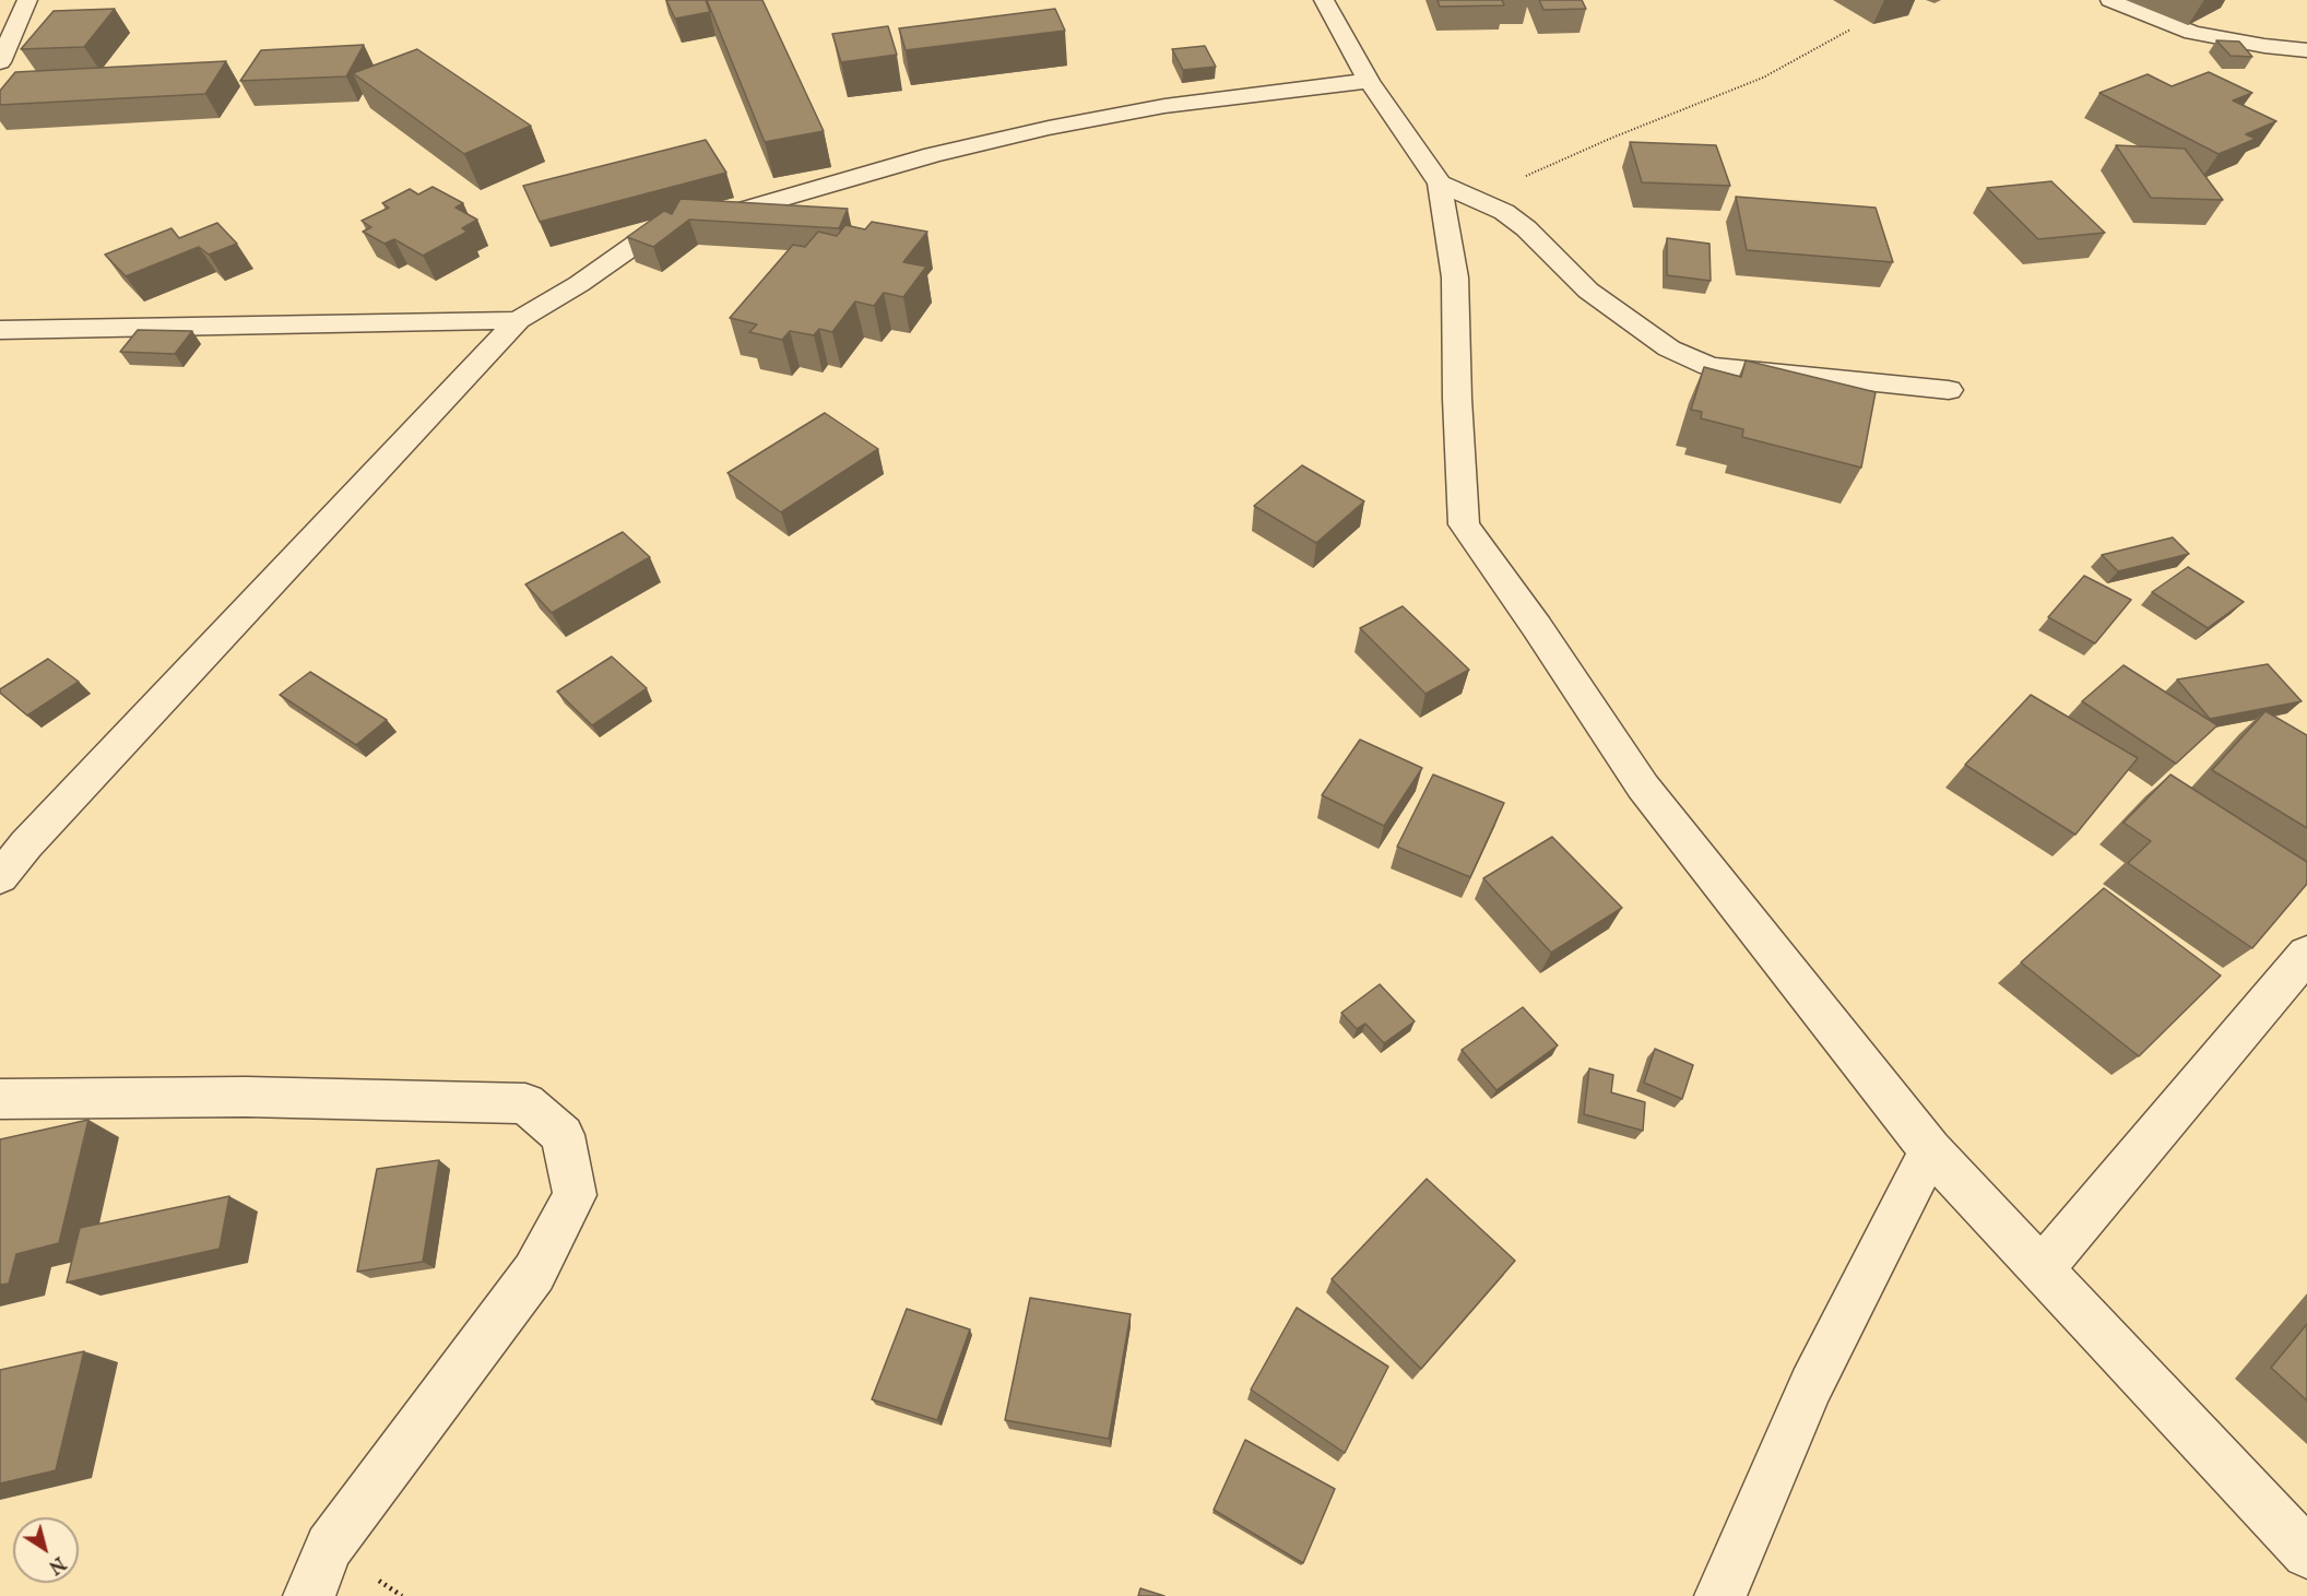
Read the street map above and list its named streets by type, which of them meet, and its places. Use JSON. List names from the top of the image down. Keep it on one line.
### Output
{"north":"bottom right"}
